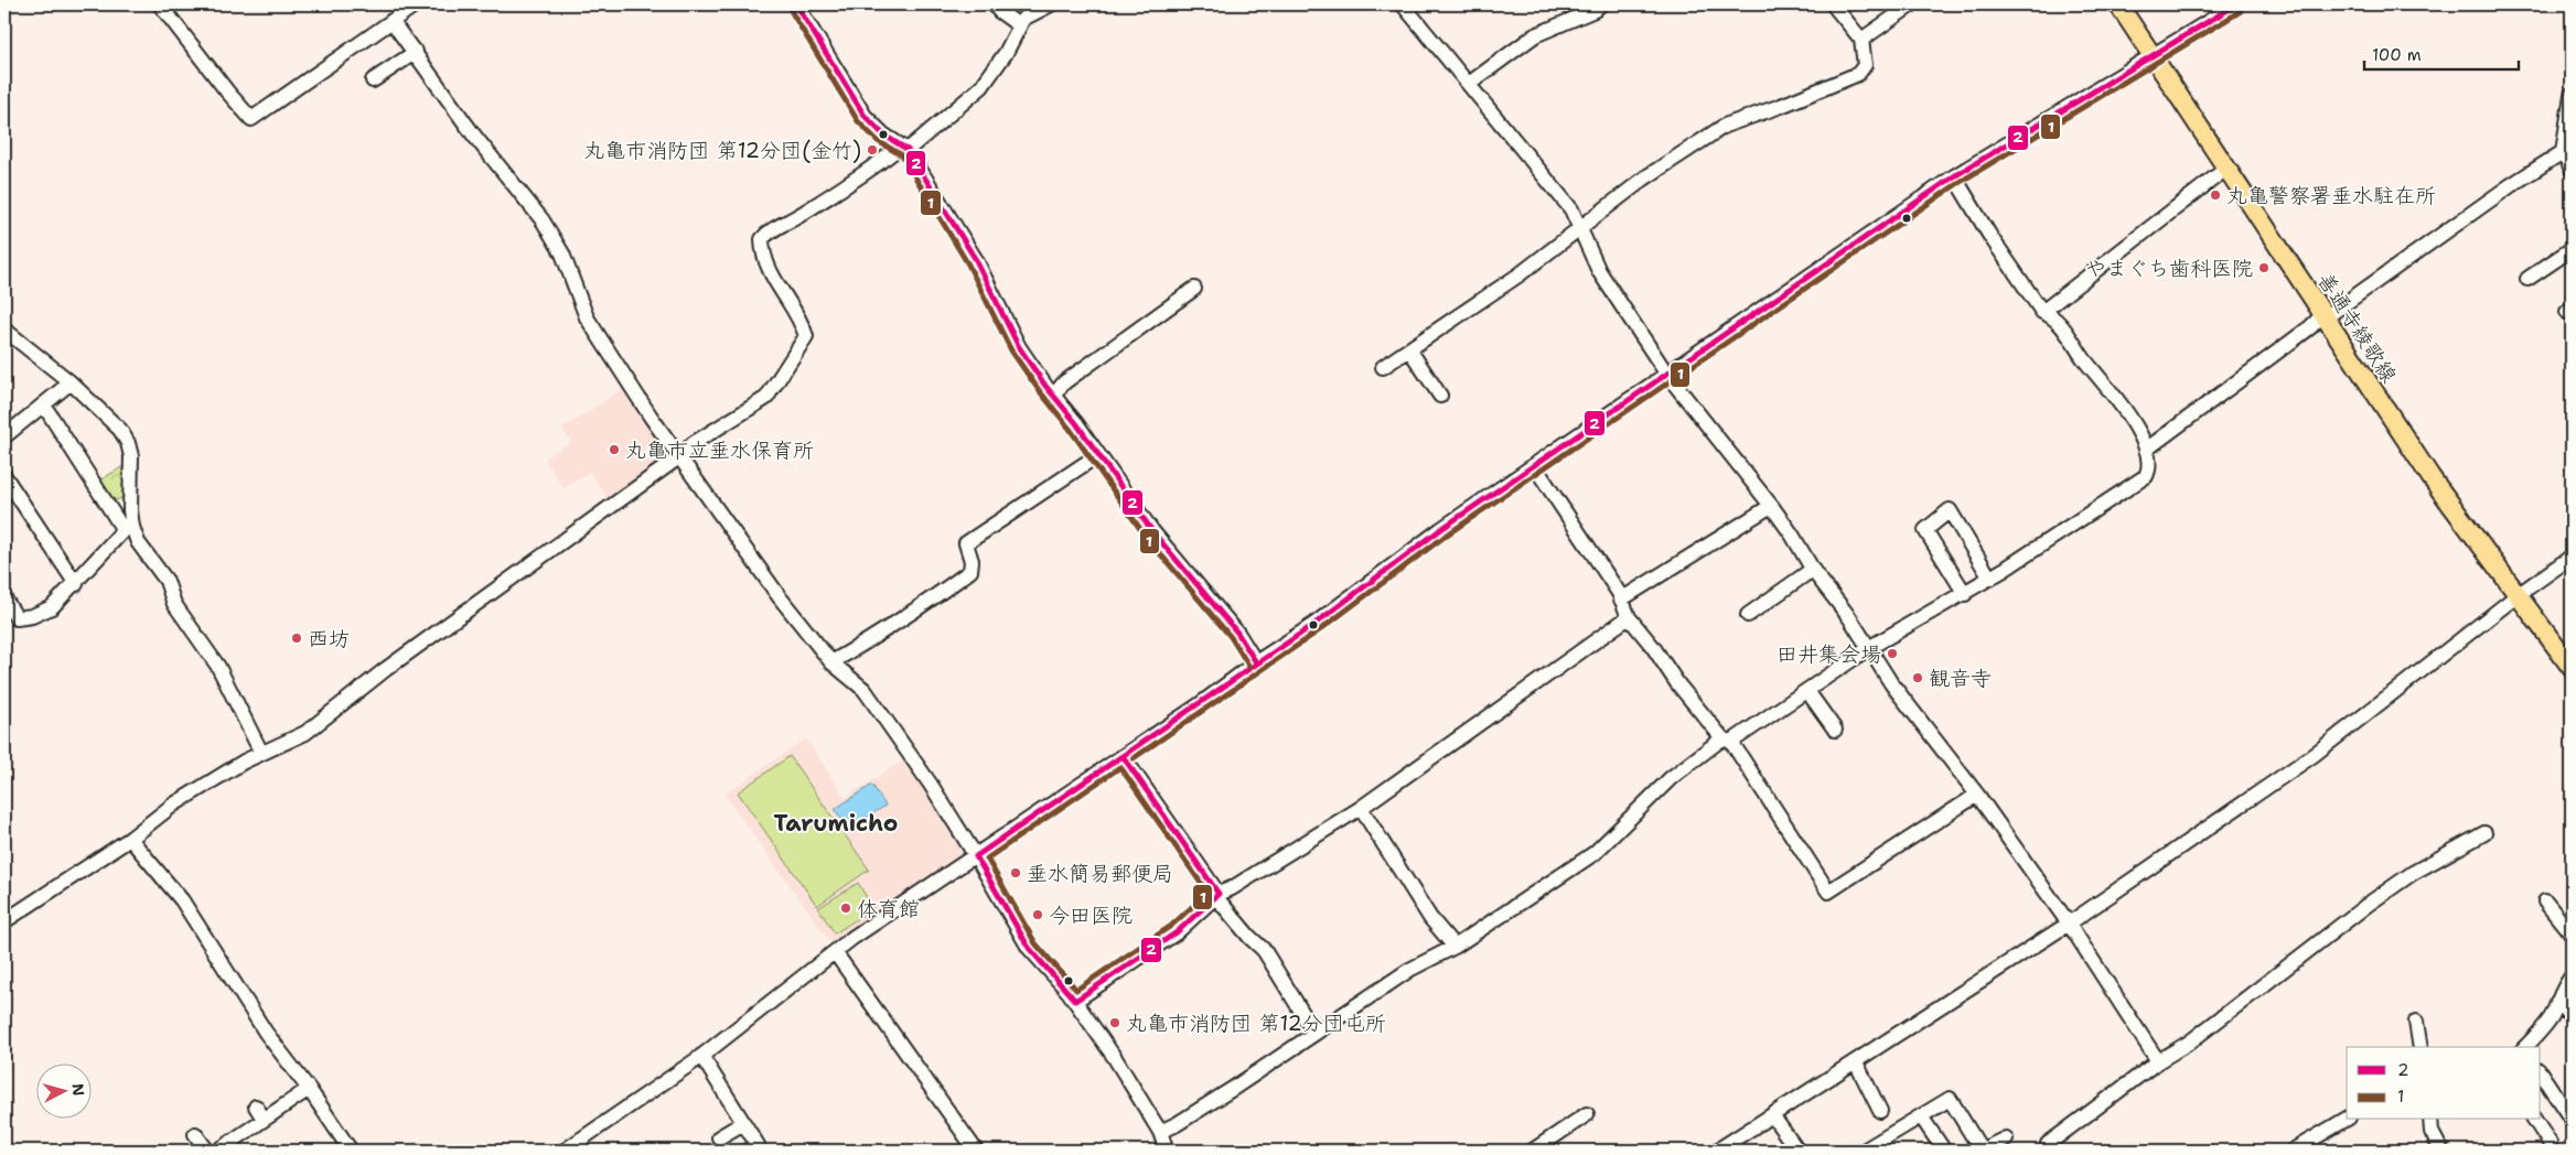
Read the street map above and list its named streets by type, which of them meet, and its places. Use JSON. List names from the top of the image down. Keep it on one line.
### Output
{"streets":{"main road":["善通寺綾歌線"]},"districts":["Tarumicho"],"places":["丸亀市消防団 第12分団(金竹)","丸亀警察署垂水駐在所","やまぐち歯科医院","丸亀市立垂水保育所","西坊","田井集会場","観音寺","垂水簡易郵便局","体育館","今田医院","丸亀市消防団 第12分団屯所"],"lines":["transit line 2","transit line 1"],"legend":["2","1"],"scale_bar":"100 m","north":"right"}
